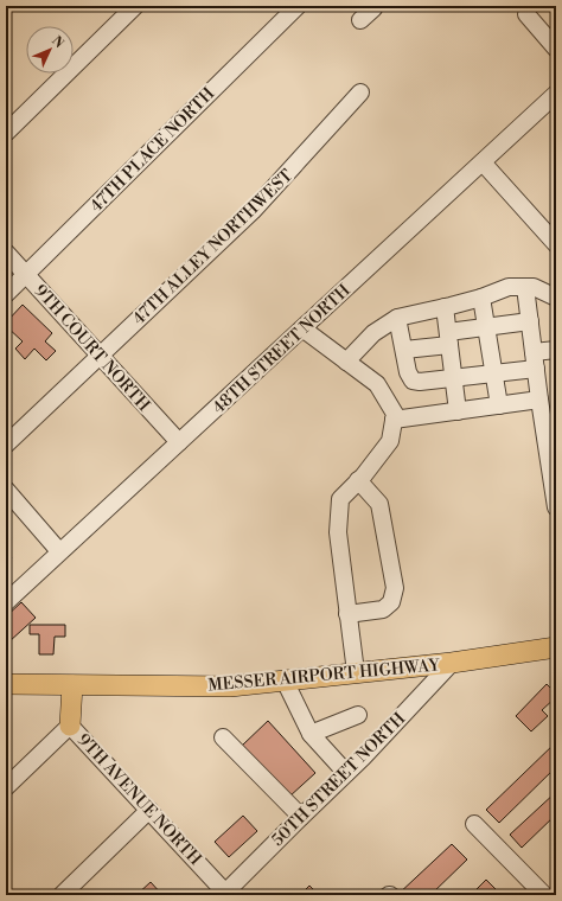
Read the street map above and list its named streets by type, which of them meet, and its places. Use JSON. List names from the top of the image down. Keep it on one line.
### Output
{"streets":{"main road":["MESSER AIRPORT HIGHWAY"],"street":["47TH PLACE NORTH","47TH ALLEY NORTHWEST","9TH COURT NORTH","48TH STREET NORTH","50TH STREET NORTH","9TH AVENUE NORTH"]},"crossings":[["47TH PLACE NORTH","9TH COURT NORTH"],["47TH ALLEY NORTHWEST","9TH COURT NORTH"],["9TH COURT NORTH","48TH STREET NORTH"],["MESSER AIRPORT HIGHWAY","50TH STREET NORTH"],["50TH STREET NORTH","9TH AVENUE NORTH"]],"north":"top right"}
